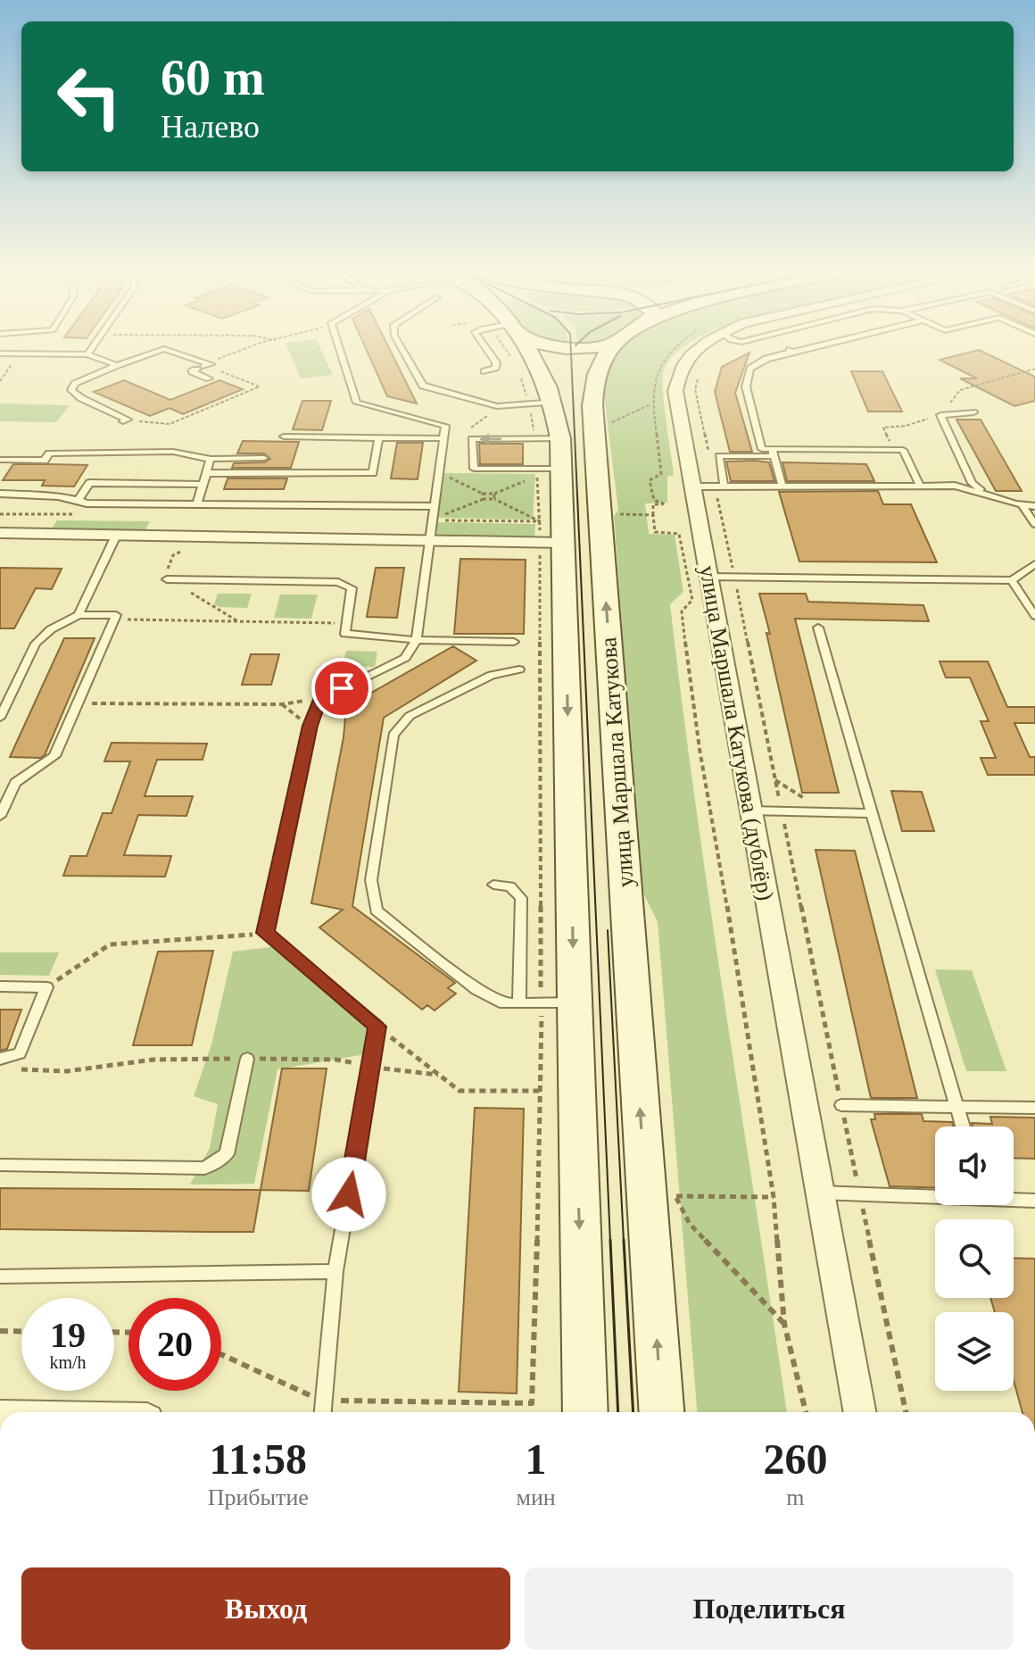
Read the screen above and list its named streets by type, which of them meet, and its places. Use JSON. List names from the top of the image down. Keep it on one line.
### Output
{"streets":{"main road":["улица Маршала Катукова"],"street":["улица Маршала Катукова (дублёр)"]},"page":{"turn":["60 m","Налево"],"speed":"19 km/h","limit":"20","eta":["11:58","Прибытие","1","мин","260","m"],"buttons":["Выход","Поделиться"]}}
